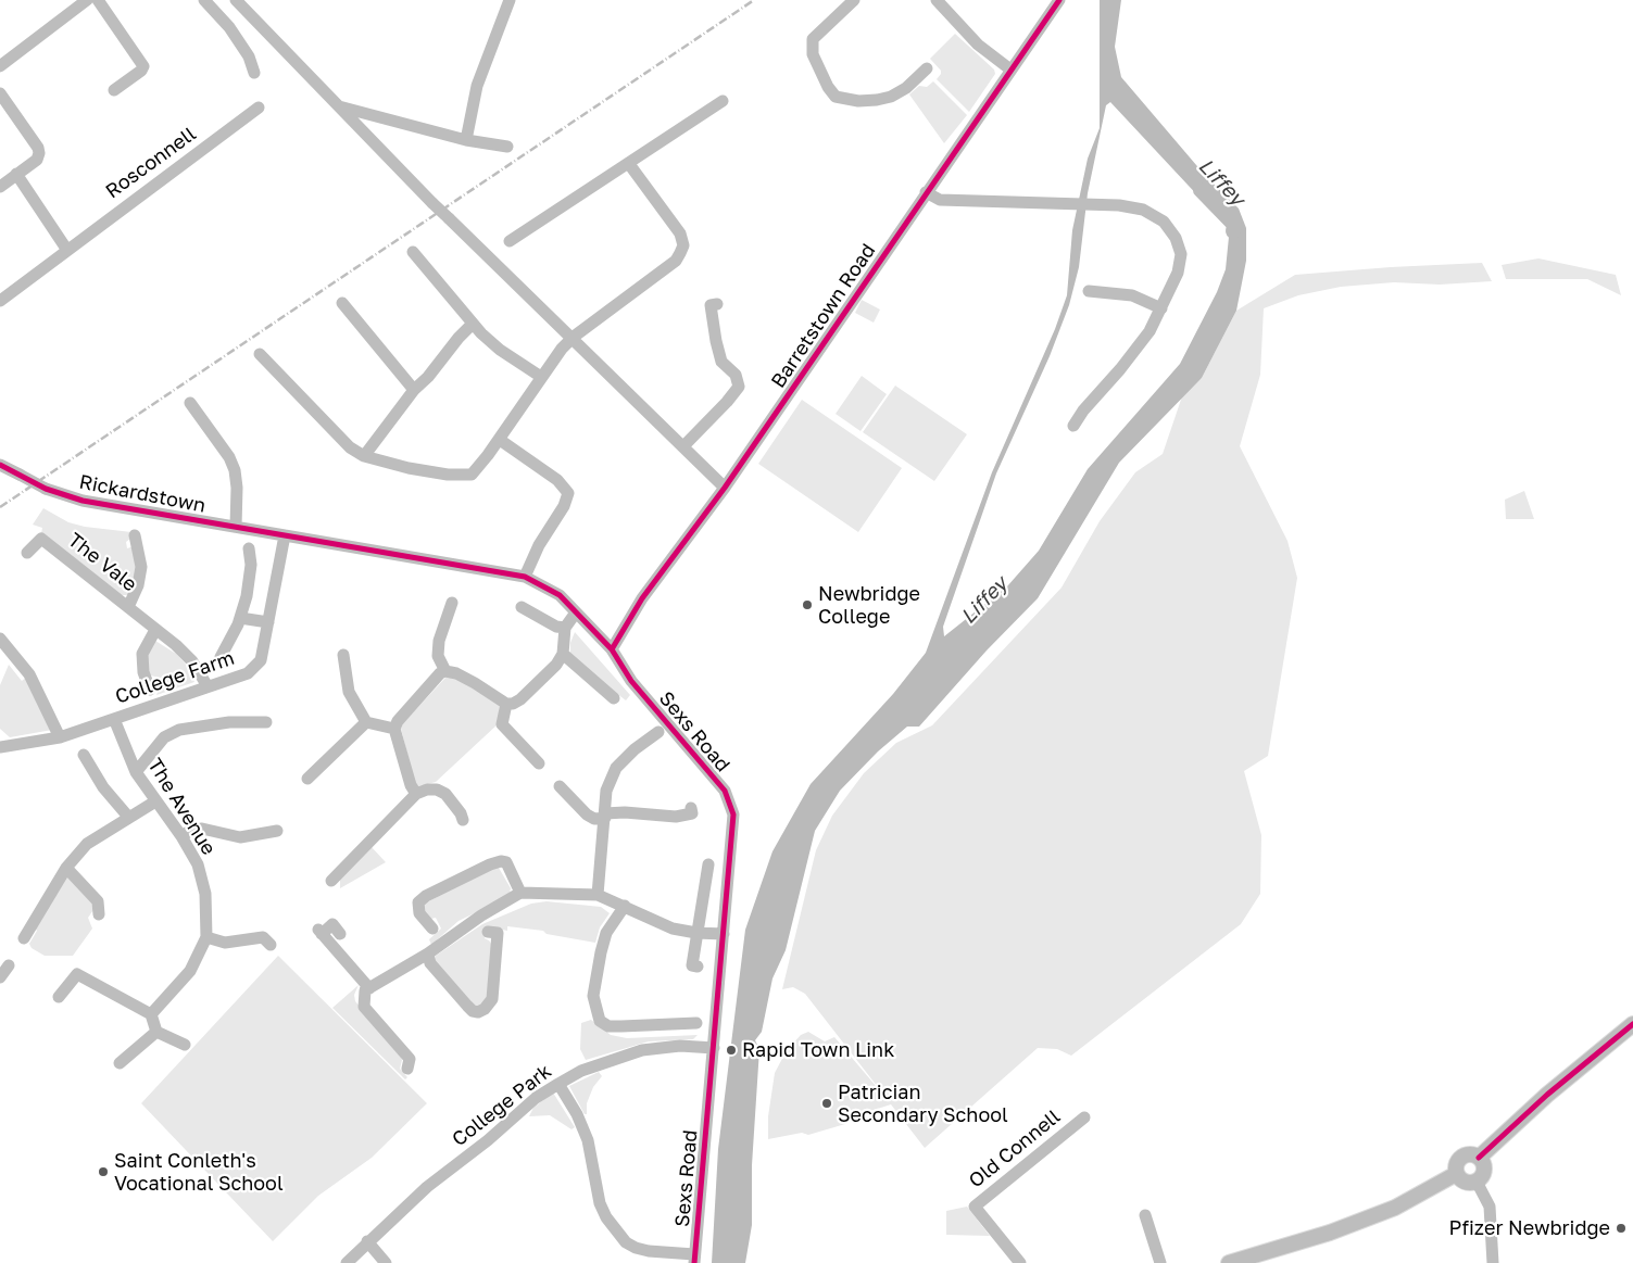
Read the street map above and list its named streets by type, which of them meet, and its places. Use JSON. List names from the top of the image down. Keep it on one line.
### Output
{"streets":{"street":["Rosconnell","Barretstown Road","Rickardstown","The Vale","College Farm","Sexs Road","The Avenue","College Park","Old Connell"]},"crossings":[["Barretstown Road","Sexs Road"],["Rickardstown","College Farm"],["Rickardstown","Sexs Road"],["The Vale","College Farm"],["College Farm","Sexs Road"],["College Farm","The Avenue"],["Sexs Road","College Park"]],"water":["Liffey"],"places":["Newbridge College","Rapid Town Link","Patrician Secondary School","Saint Conleth's Vocational School","Pfizer Newbridge"]}
